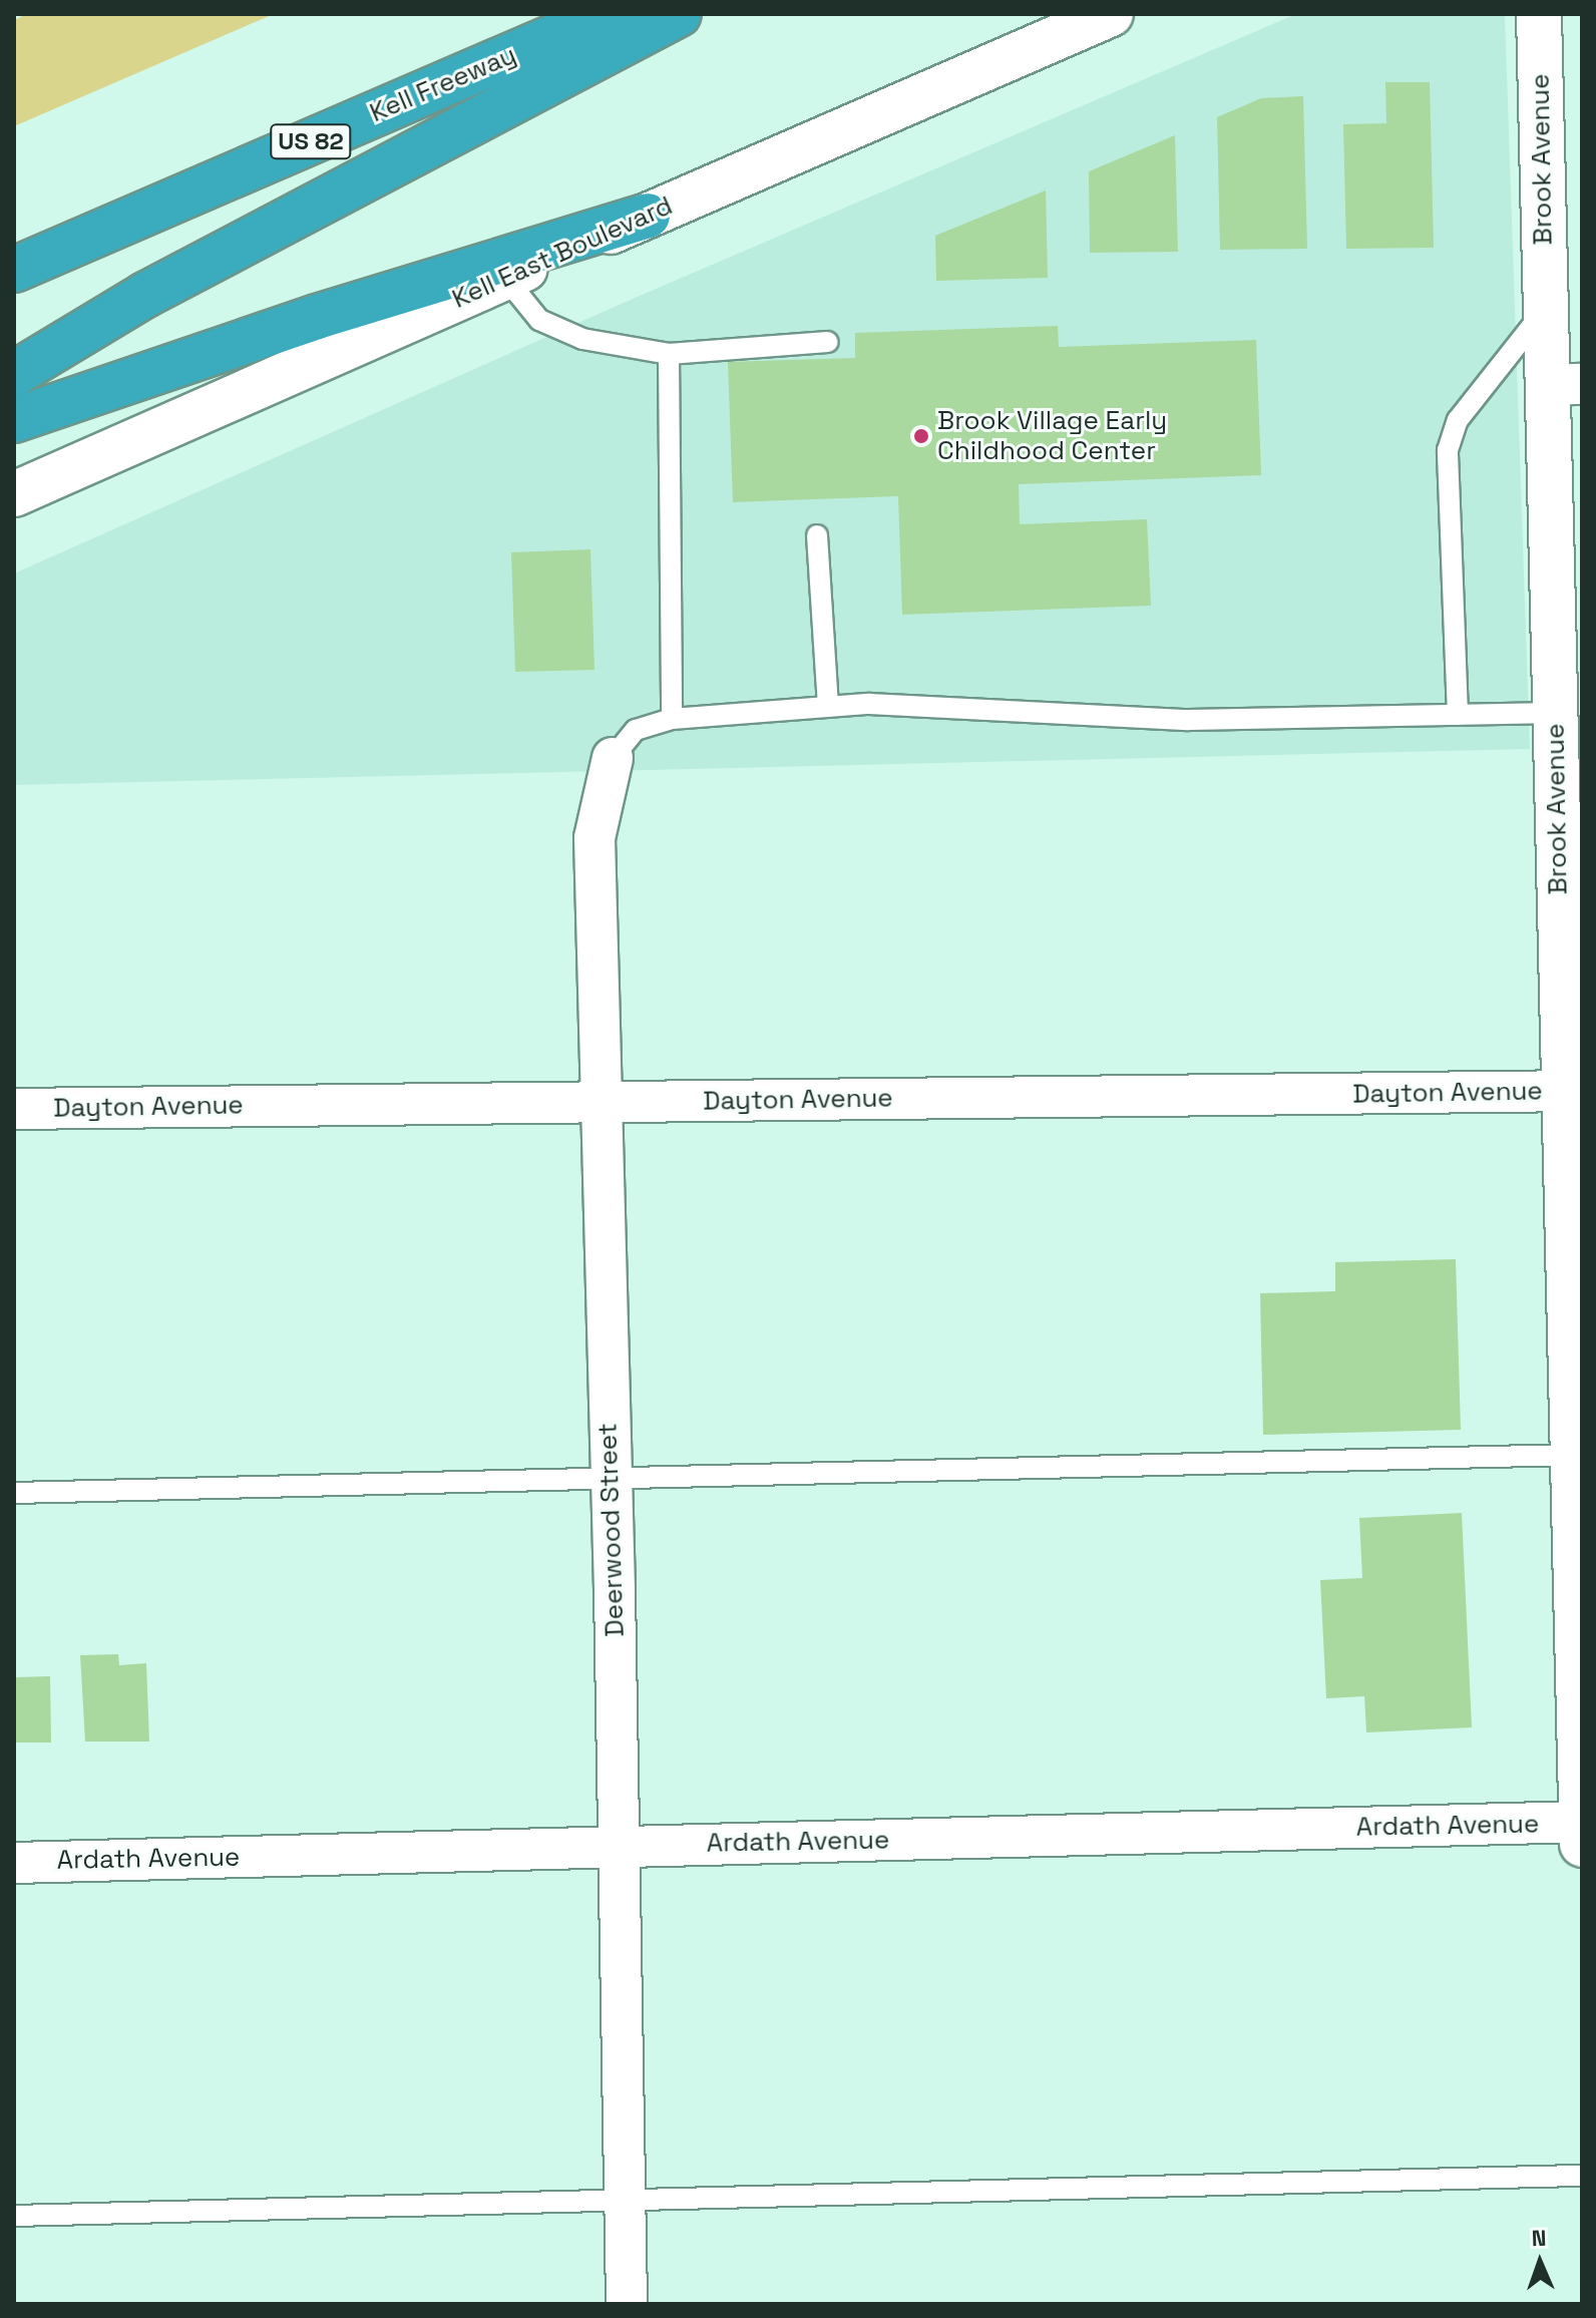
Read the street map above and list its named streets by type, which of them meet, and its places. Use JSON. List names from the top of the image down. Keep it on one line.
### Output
{"streets":{"highway":["Kell Freeway","US 82"],"street":["Brook Avenue","Kell East Boulevard","Dayton Avenue","Deerwood Street","Ardath Avenue"]},"crossings":[["Brook Avenue","Dayton Avenue"],["Brook Avenue","Ardath Avenue"],["Dayton Avenue","Deerwood Street"],["Deerwood Street","Ardath Avenue"]],"places":["Brook Village Early Childhood Center"],"north":"top"}
